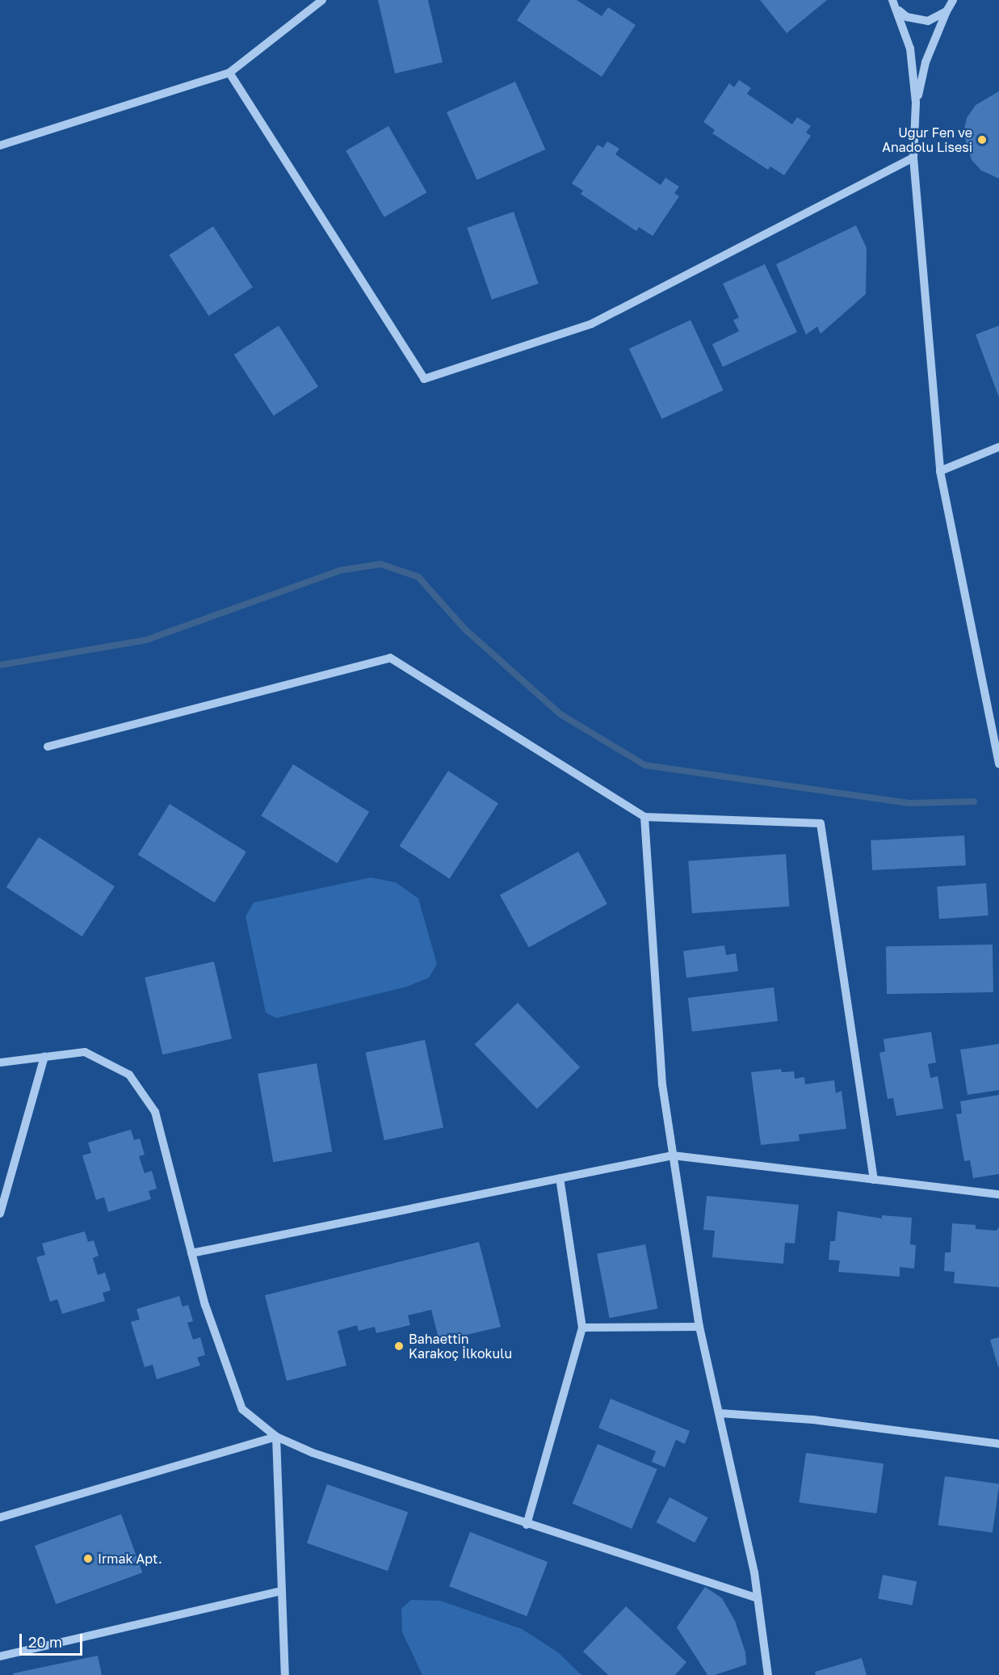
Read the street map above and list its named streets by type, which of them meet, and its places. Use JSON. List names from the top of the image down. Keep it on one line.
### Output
{"places":["Uğur Fen ve Anadolu Lisesi","Bahaettin Karakoç İlkokulu","Irmak Apt."],"scale_bar":"20 m"}
